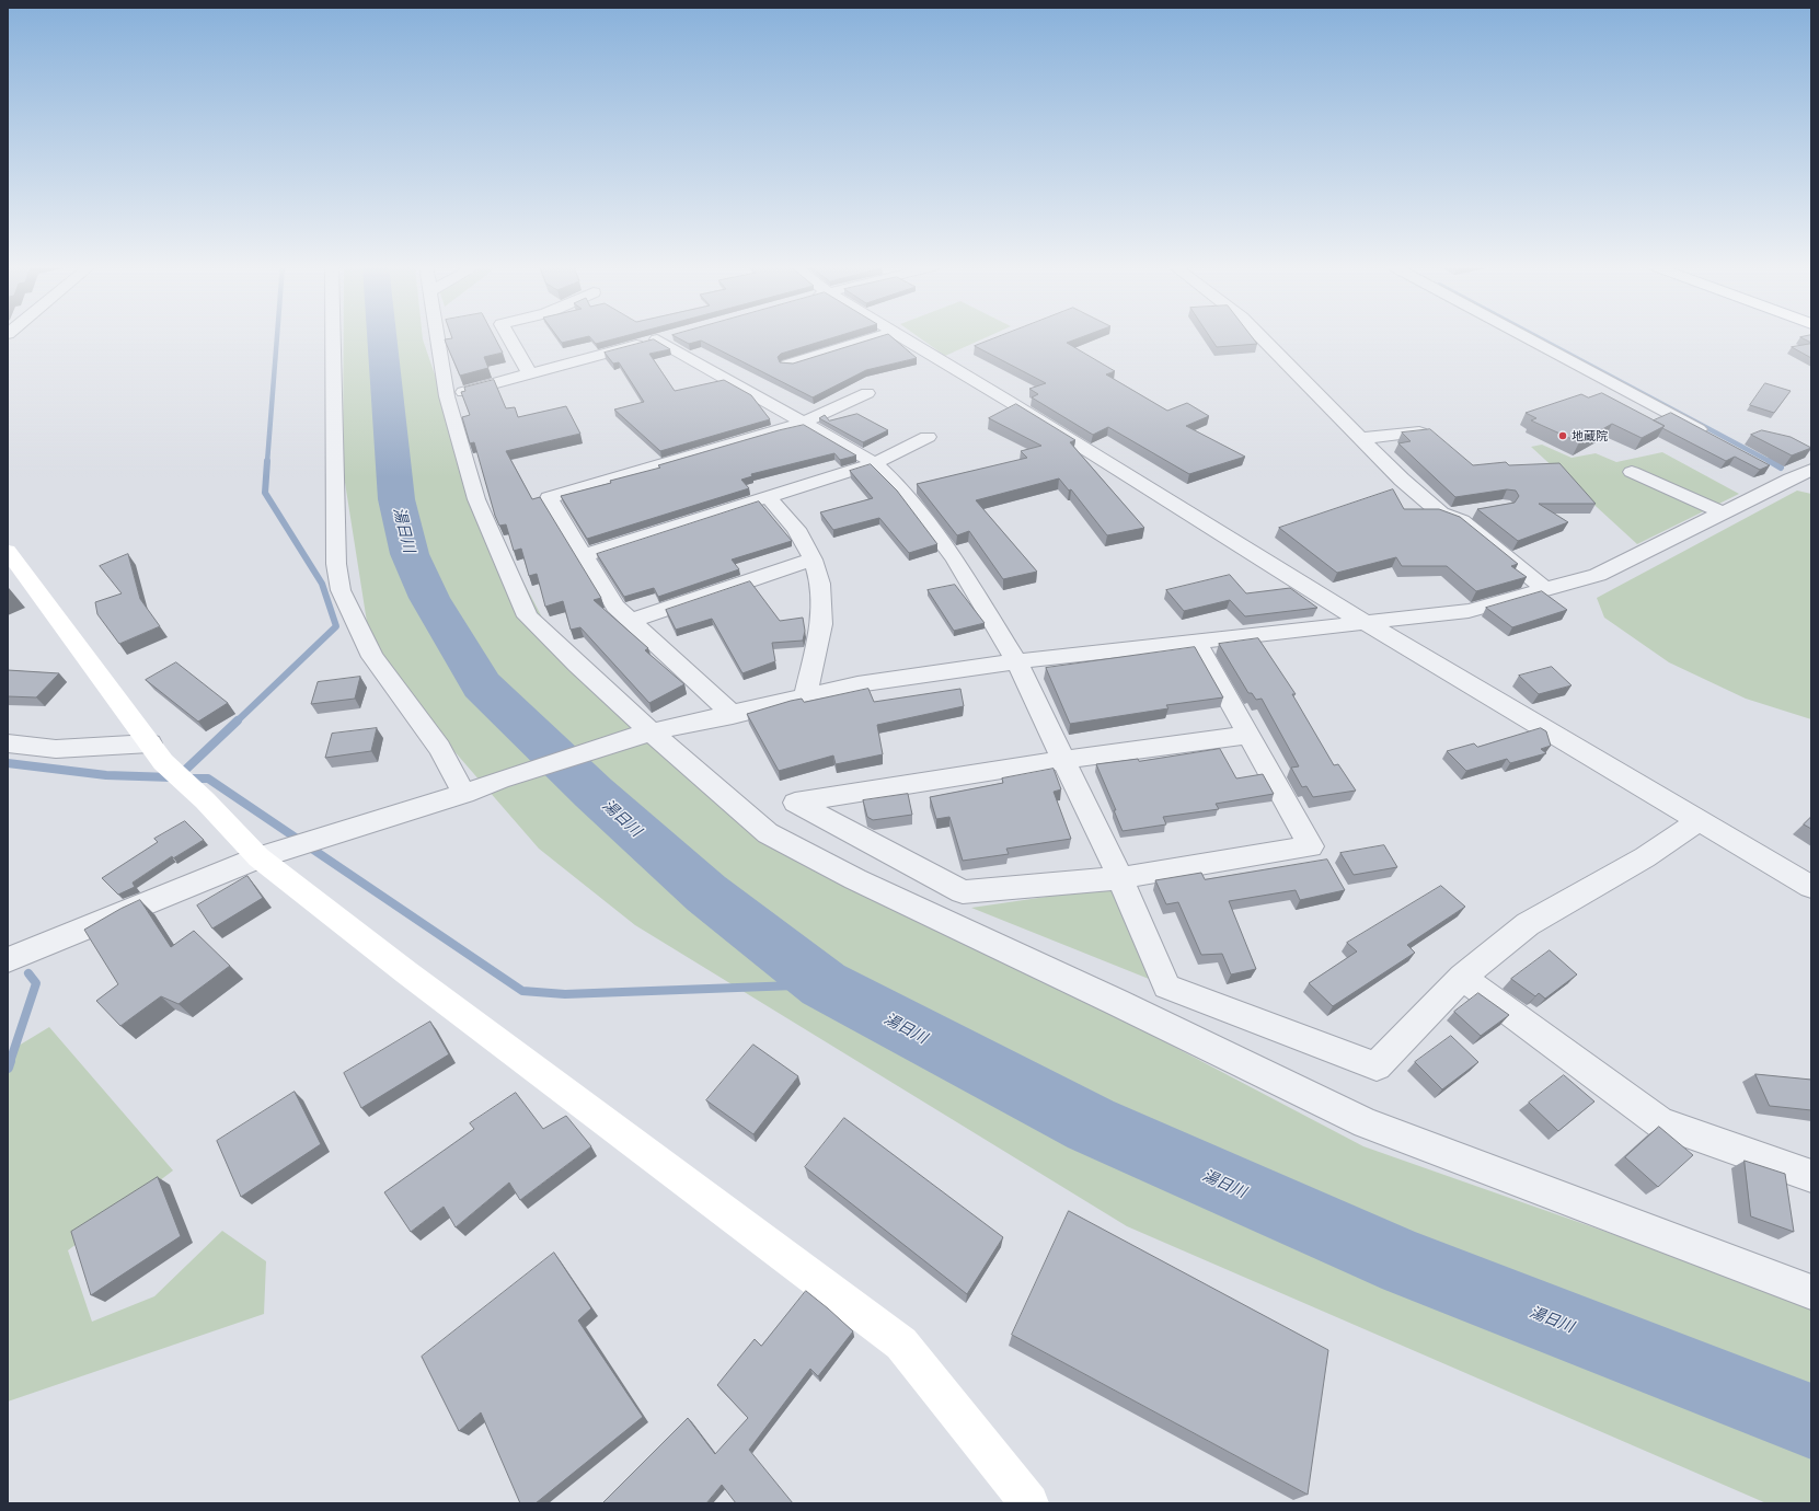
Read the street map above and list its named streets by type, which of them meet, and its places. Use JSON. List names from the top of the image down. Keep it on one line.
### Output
{"water":["湯日川"],"places":["地蔵院"]}
